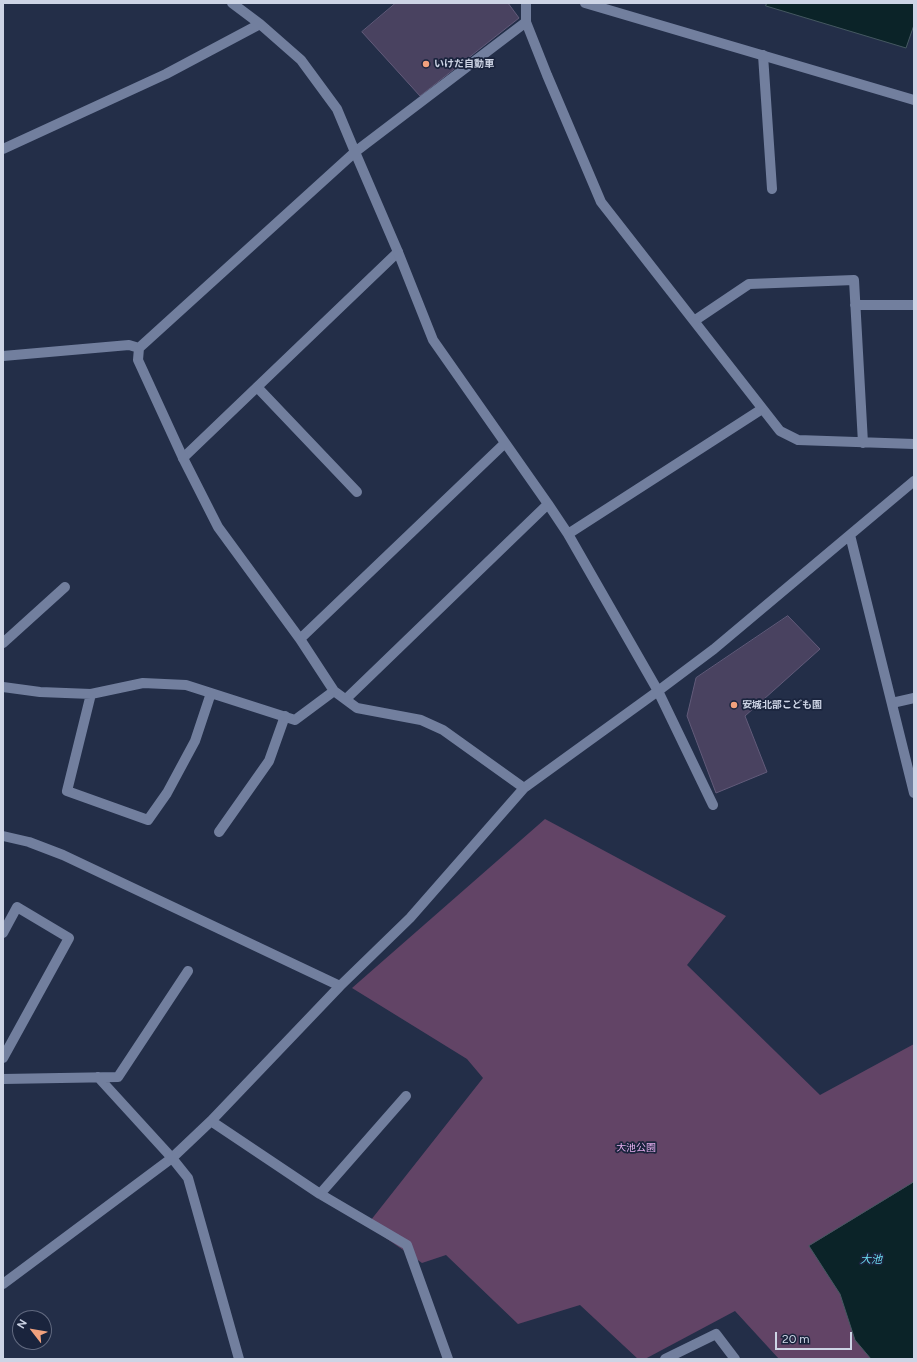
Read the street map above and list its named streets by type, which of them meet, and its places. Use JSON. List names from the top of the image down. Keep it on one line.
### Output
{"water":["大池"],"parks":["大池公園"],"places":["いけだ自動車","安城北部こども園"],"scale_bar":"20 m","north":"top left"}
